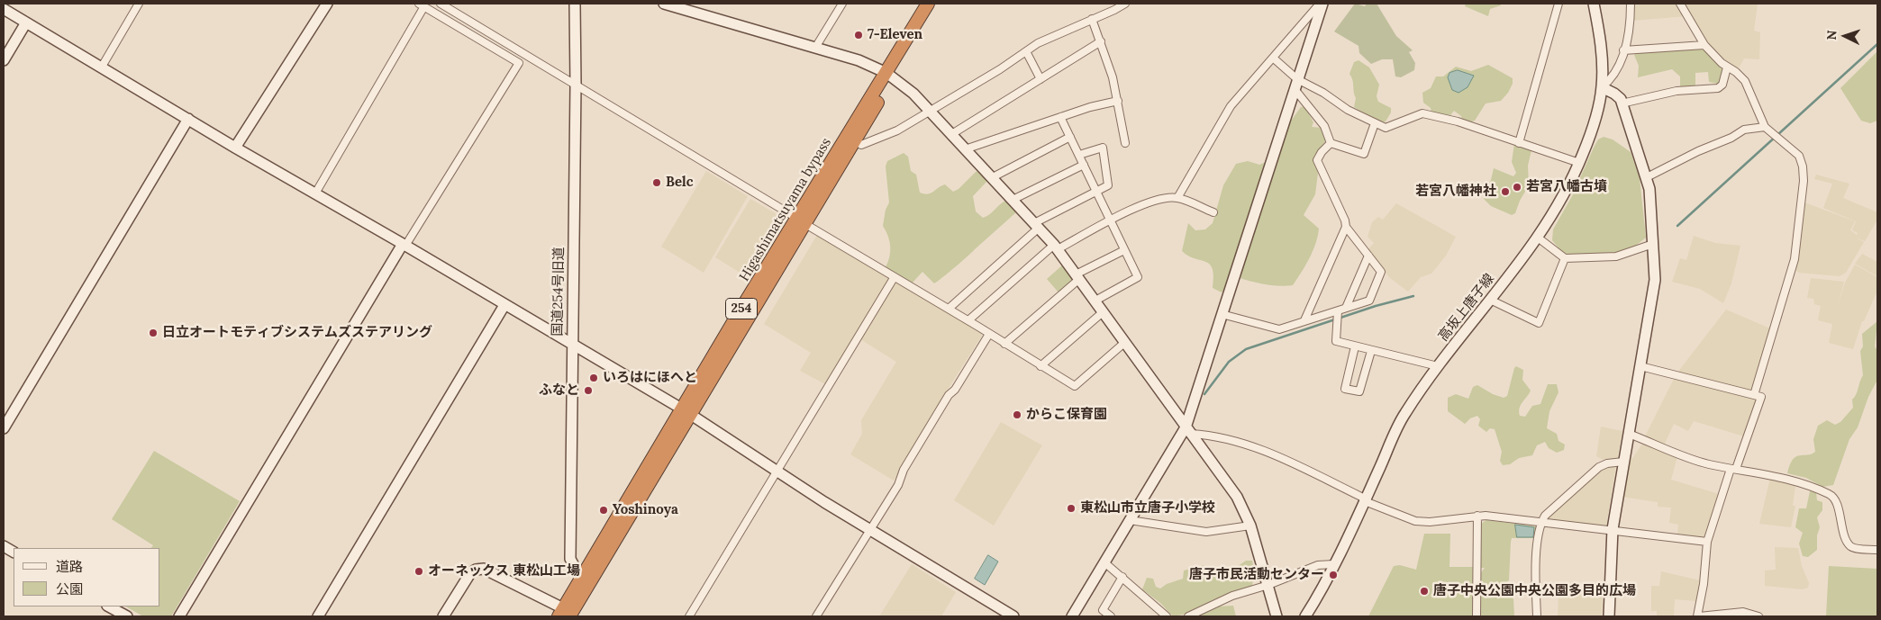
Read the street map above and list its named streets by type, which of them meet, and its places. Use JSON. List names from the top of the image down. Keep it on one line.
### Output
{"streets":{"highway":["Higashimatsuyama bypass","254"],"street":["国道254号旧道","高坂上唐子線"]},"crossings":[["Higashimatsuyama bypass","国道254号旧道"]],"places":["7-Eleven","Belc","若宮八幡古墳","若宮八幡神社","日立オートモティブシステムズステアリング","いろはにほへと","ふなと","からこ保育園","東松山市立唐子小学校","Yoshinoya","オーネックス 東松山工場","唐子市民活動センター","唐子中央公園中央公園多目的広場"],"legend":["道路","公園"],"north":"left"}
